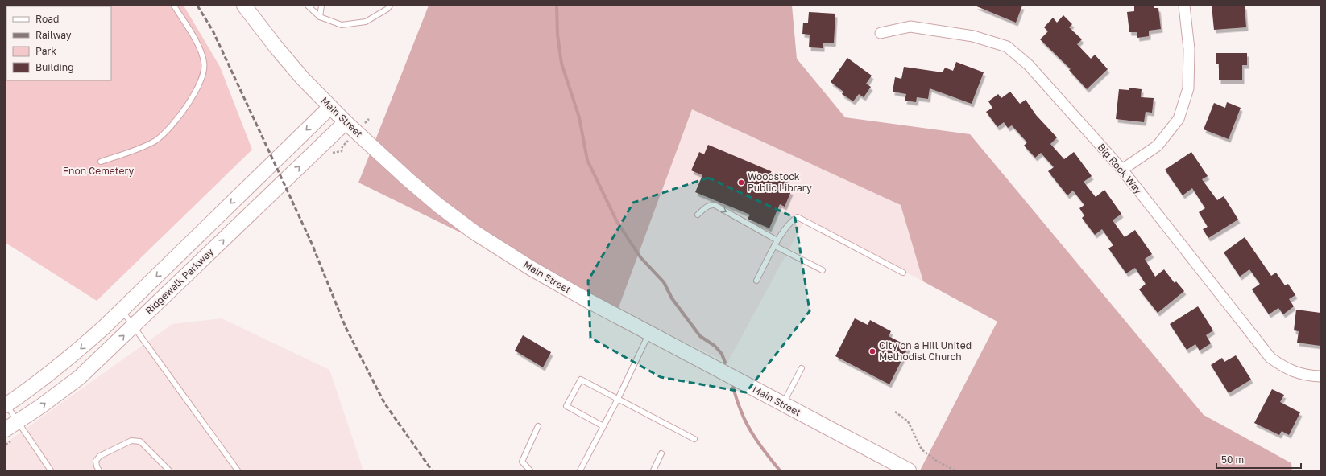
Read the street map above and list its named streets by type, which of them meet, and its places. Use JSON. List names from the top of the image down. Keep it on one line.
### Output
{"streets":{"main road":["Main Street","Ridgewalk Parkway"],"street":["Big Rock Way"]},"crossings":[["Main Street","Ridgewalk Parkway"]],"parks":["Enon Cemetery"],"places":["Woodstock Public Library","City on a Hill United Methodist Church"],"legend":["Road","Railway","Park","Building"],"scale_bar":"50 m"}
